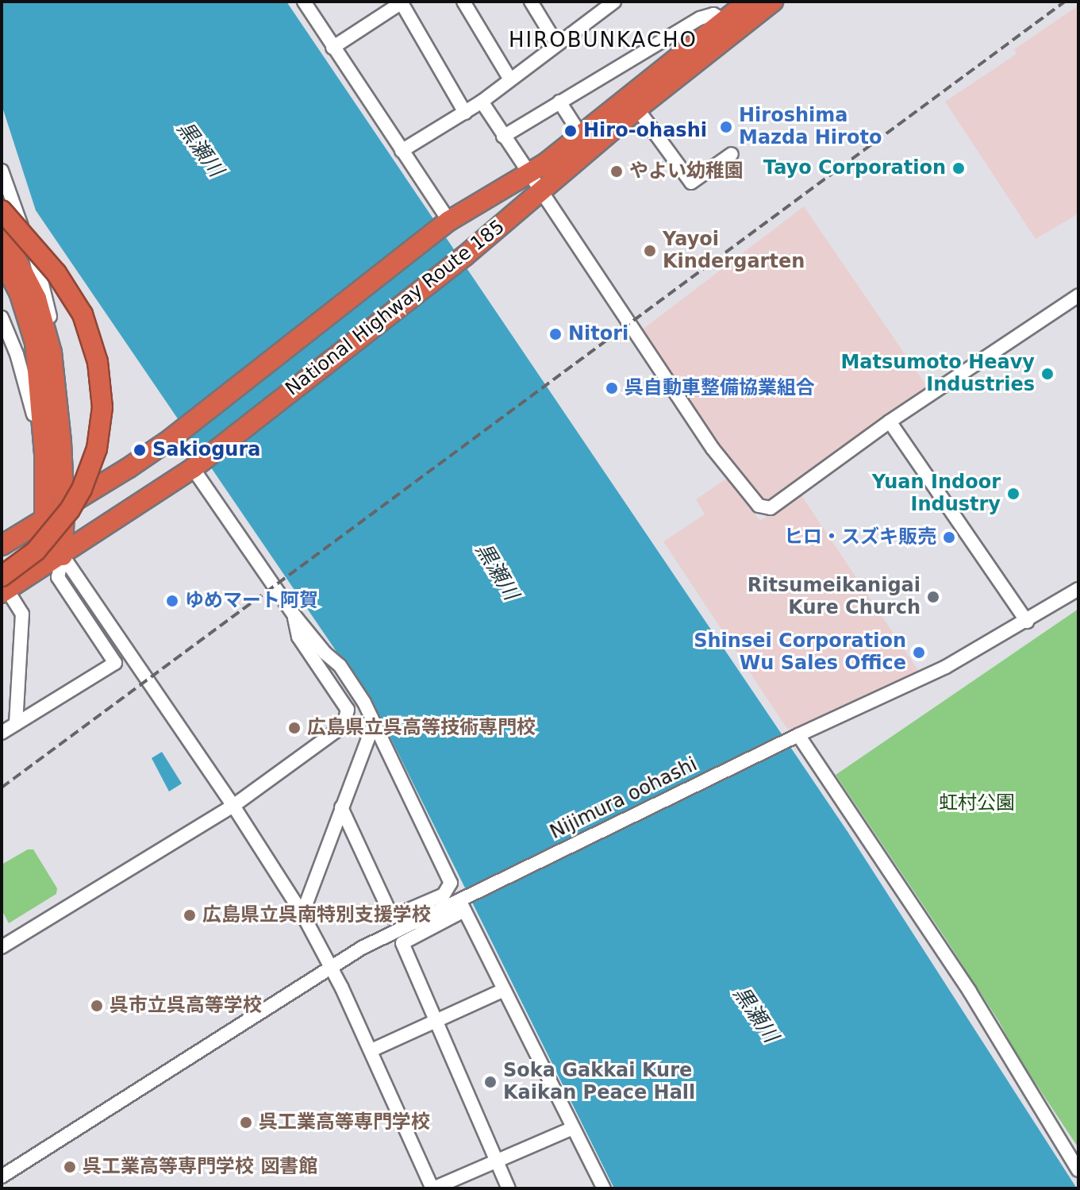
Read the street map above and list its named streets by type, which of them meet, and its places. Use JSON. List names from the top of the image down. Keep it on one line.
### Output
{"streets":{"highway":["National Highway Route 185"],"street":["Nijimura oohashi"]},"districts":["HIROBUNKACHO"],"water":["黒瀬川"],"parks":["虹村公園"],"places":["Hiroshima Mazda Hiroto","Hiro-ohashi","Tayo Corporation","やよい幼稚園","Yayoi Kindergarten","Nitori","Matsumoto Heavy Industries","呉自動車整備協業組合","Sakiogura","Yuan Indoor Industry","ヒロ・スズキ販売","Ritsumeikanigai Kure Church","ゆめマート阿賀","Shinsei Corporation Wu Sales Office","広島県立呉高等技術専門校","広島県立呉南特別支援学校","呉市立呉高等学校","Soka Gakkai Kure Kaikan Peace Hall","呉工業高等専門学校","呉工業高等専門学校 図書館"]}
